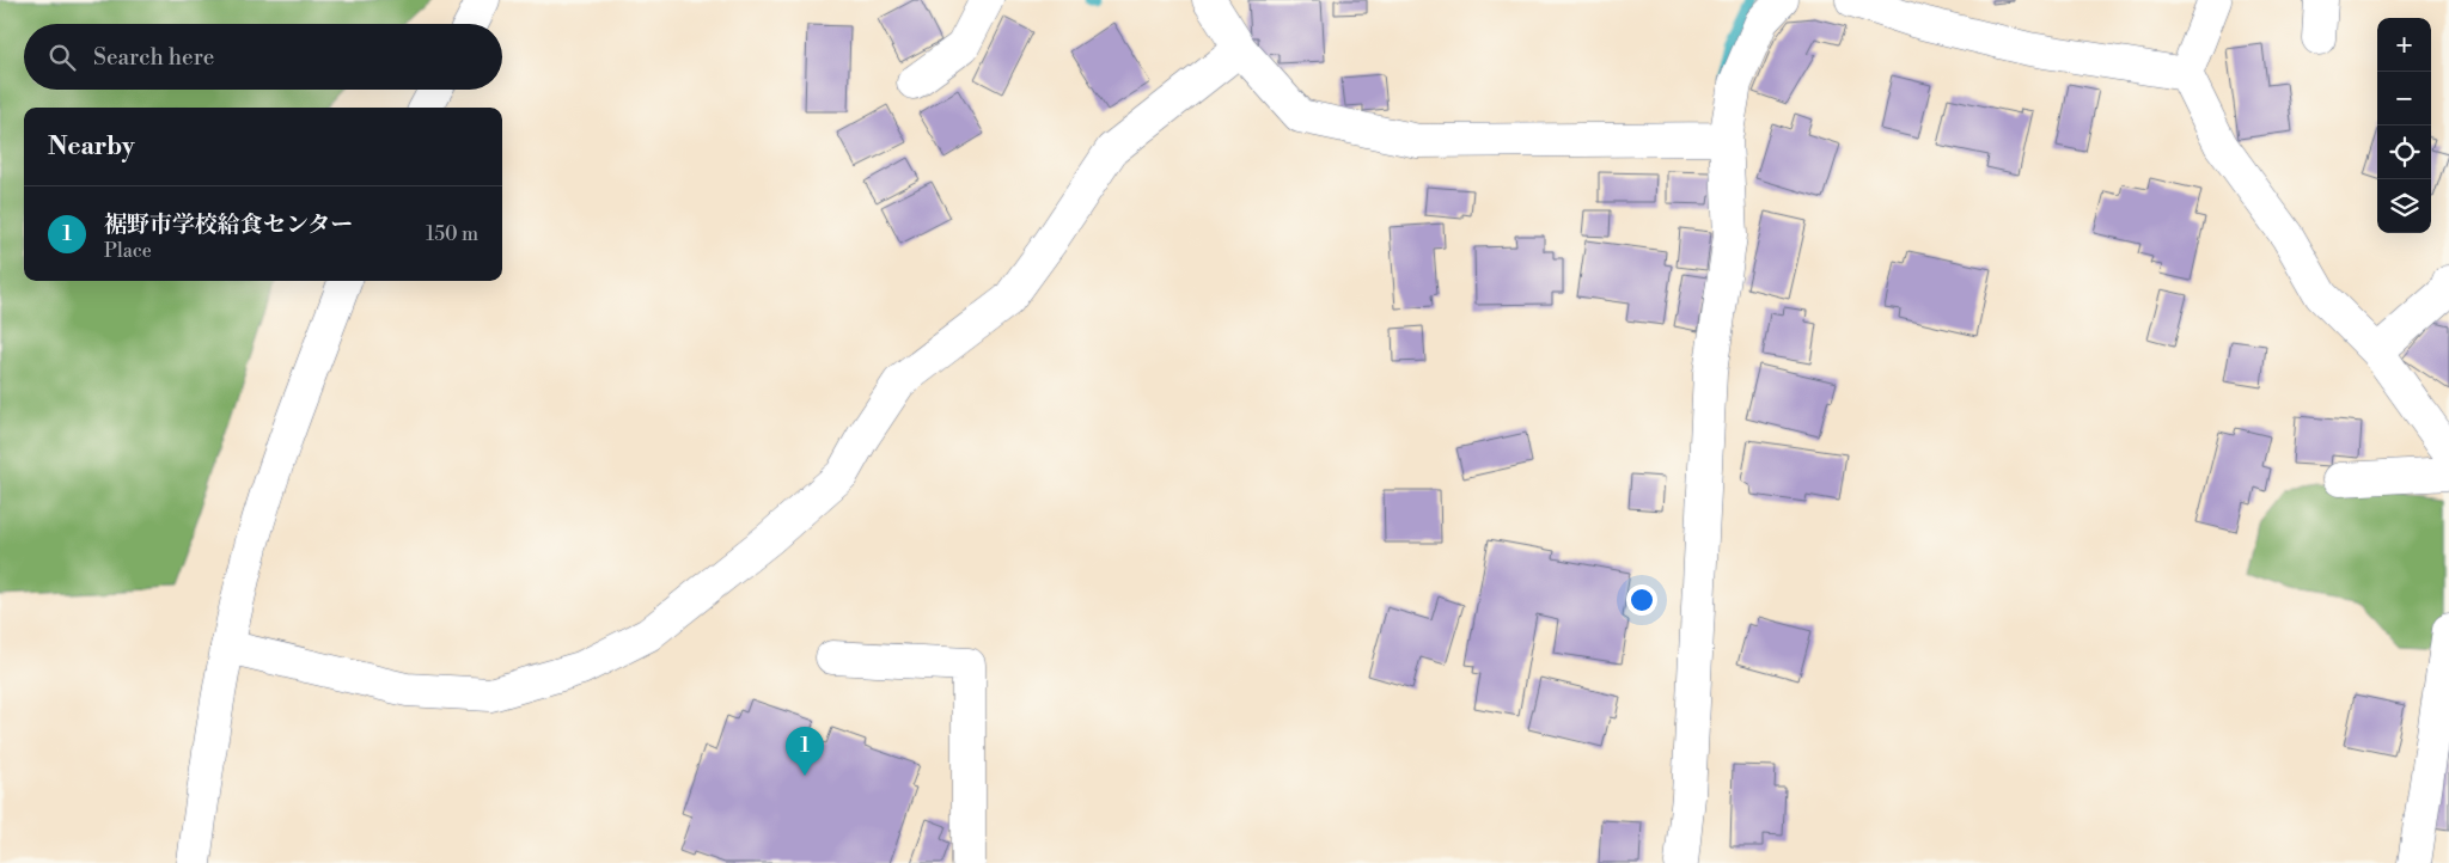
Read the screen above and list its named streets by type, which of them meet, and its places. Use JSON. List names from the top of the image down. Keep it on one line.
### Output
{"page":{"map_buttons":["+","−"],"search":"Search here","heading":"Nearby","list":[{"mark":"1","name":"裾野市学校給食センター","note":"Place","value":"150 m"}],"pins":"1"}}
